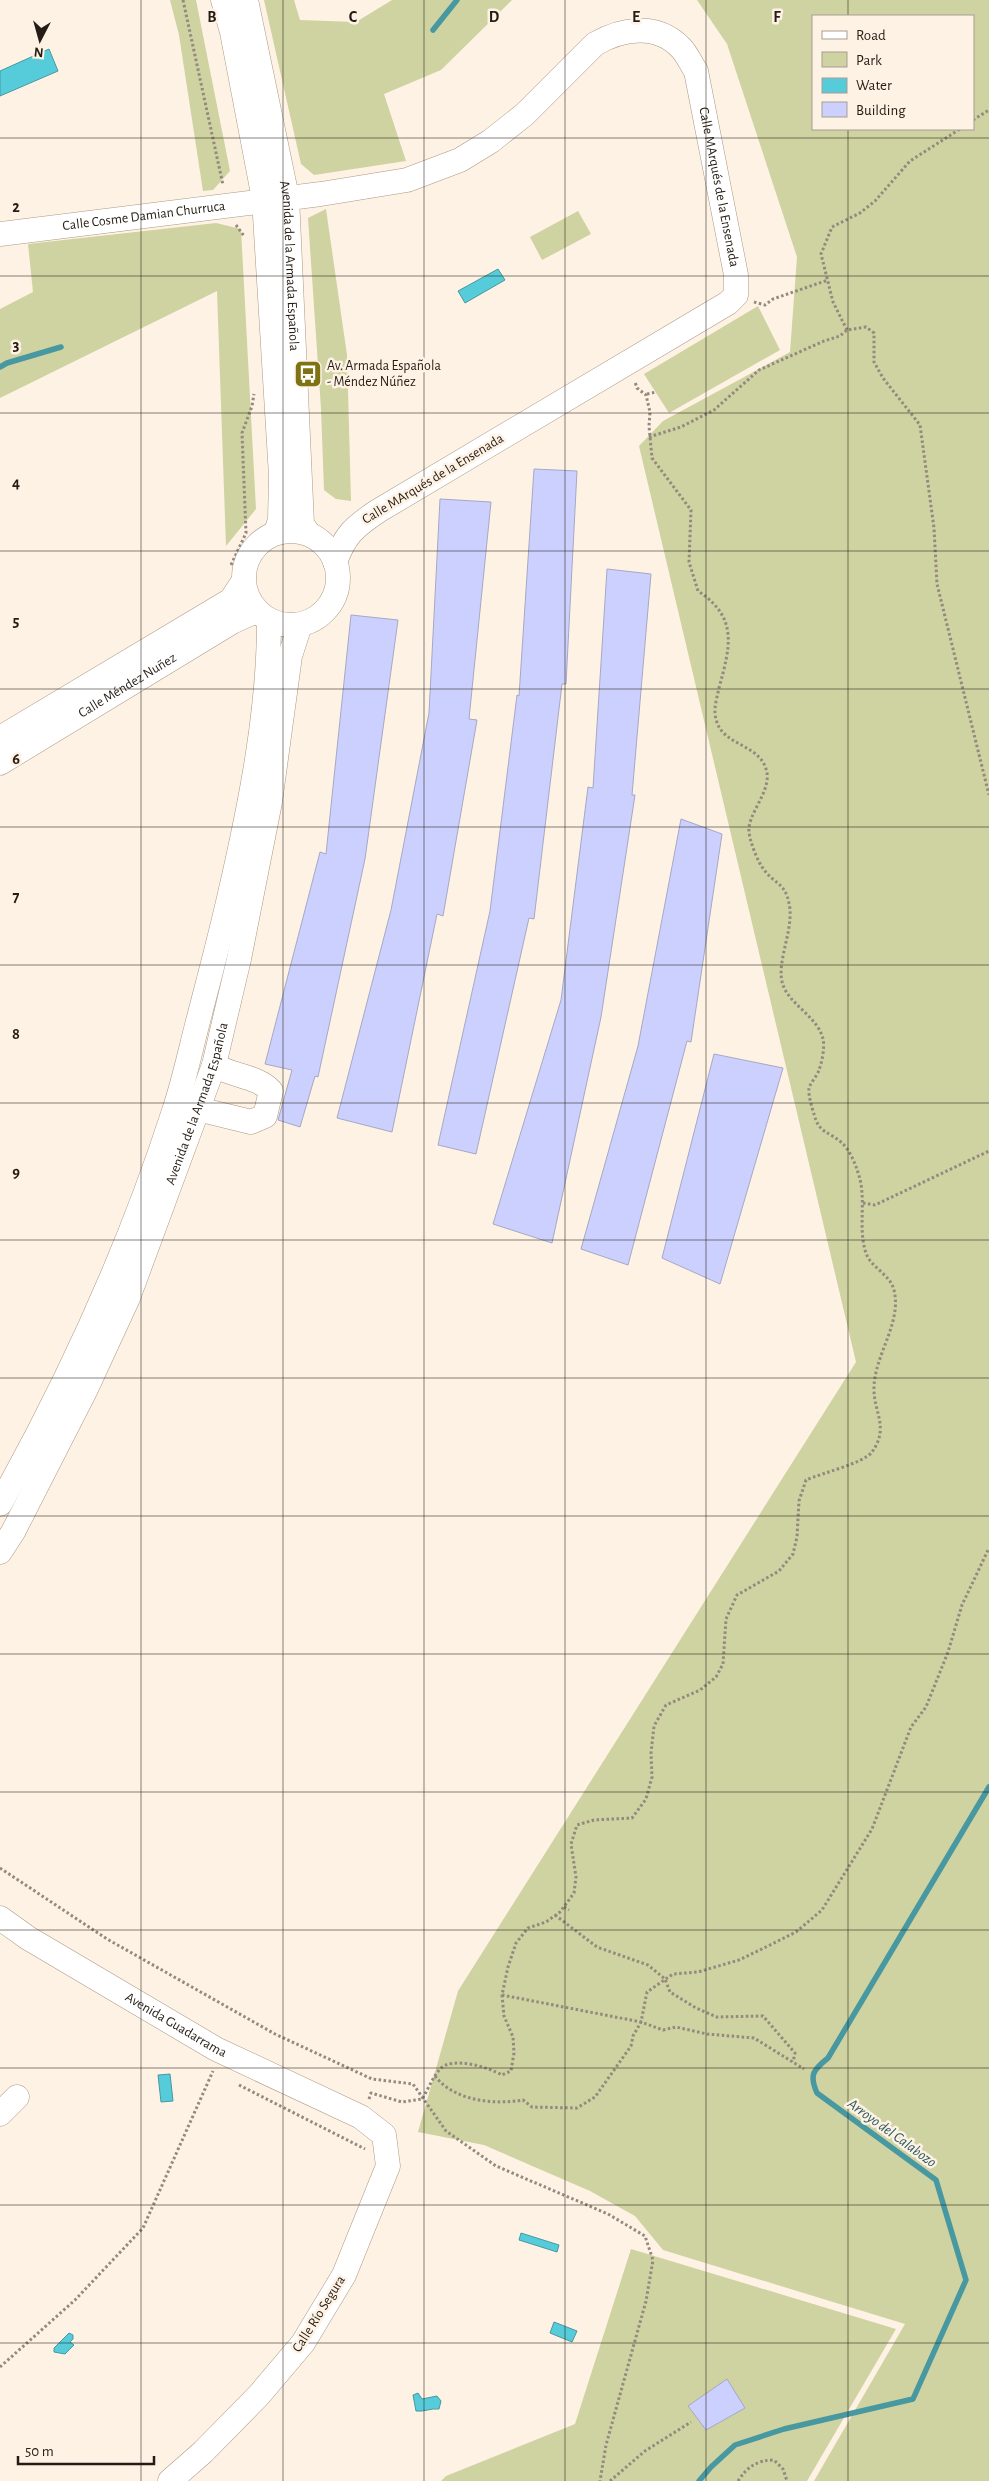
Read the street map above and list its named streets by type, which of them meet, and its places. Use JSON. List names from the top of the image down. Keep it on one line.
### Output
{"streets":{"street":["Calle MArqués de la Ensenada","Calle Cosme Damian Churruca","Avenida de la Armada Española","Calle Méndez Nuñez","Avenida Guadarrama","Calle Río Segura"]},"crossings":[["Calle MArqués de la Ensenada","Calle Cosme Damian Churruca"],["Calle MArqués de la Ensenada","Avenida de la Armada Española"],["Calle MArqués de la Ensenada","Calle Méndez Nuñez"],["Calle Cosme Damian Churruca","Avenida de la Armada Española"],["Avenida de la Armada Española","Calle Méndez Nuñez"],["Avenida Guadarrama","Calle Río Segura"]],"water":["Arroyo del Calabozo"],"places":{"bus stop":["Av. Armada Española - Méndez Núñez"]},"legend":["Road","Park","Water","Building"],"scale_bar":"50 m","north":"bottom","grid":{"columns":["B","C","D","E","F"],"rows":["2","3","4","5","6","7","8","9"]}}
